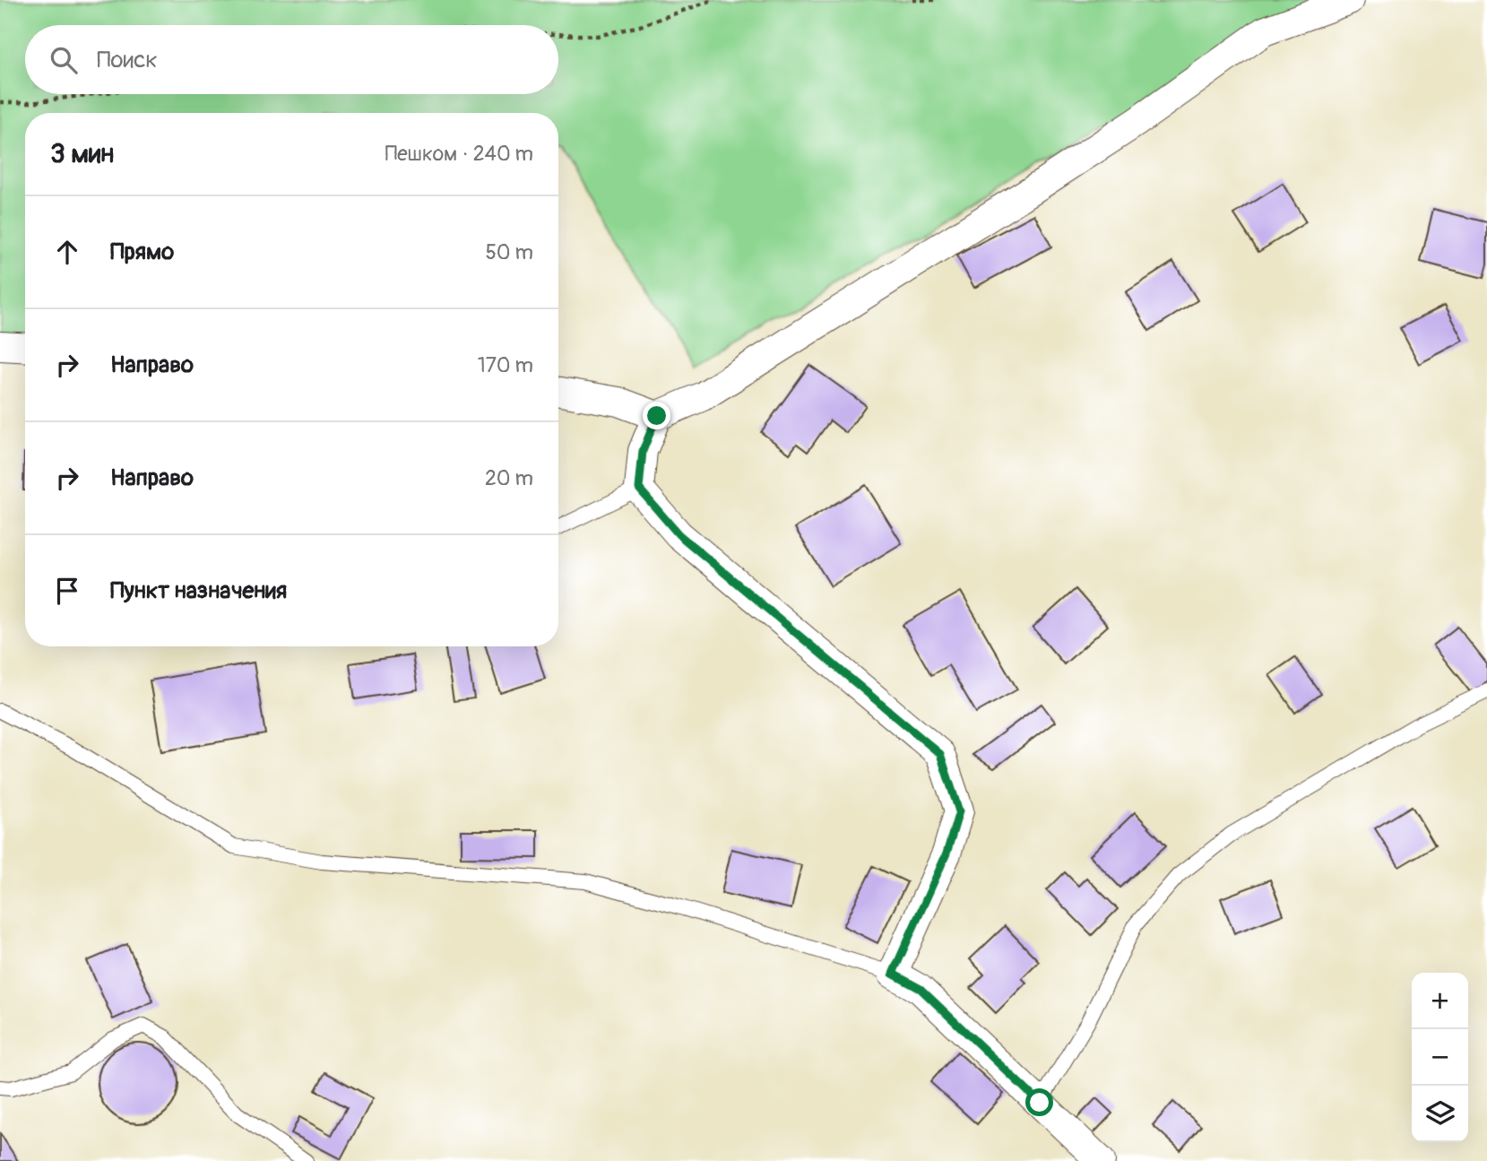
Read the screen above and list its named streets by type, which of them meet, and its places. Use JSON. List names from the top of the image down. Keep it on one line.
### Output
{"page":{"search":"Поиск","heading":["3 мин","Пешком · 240 m"],"list":[["Прямо","50 m"],["Направо","170 m"],["Направо","20 m"],"Пункт назначения"],"map_buttons":["+","−"]}}
